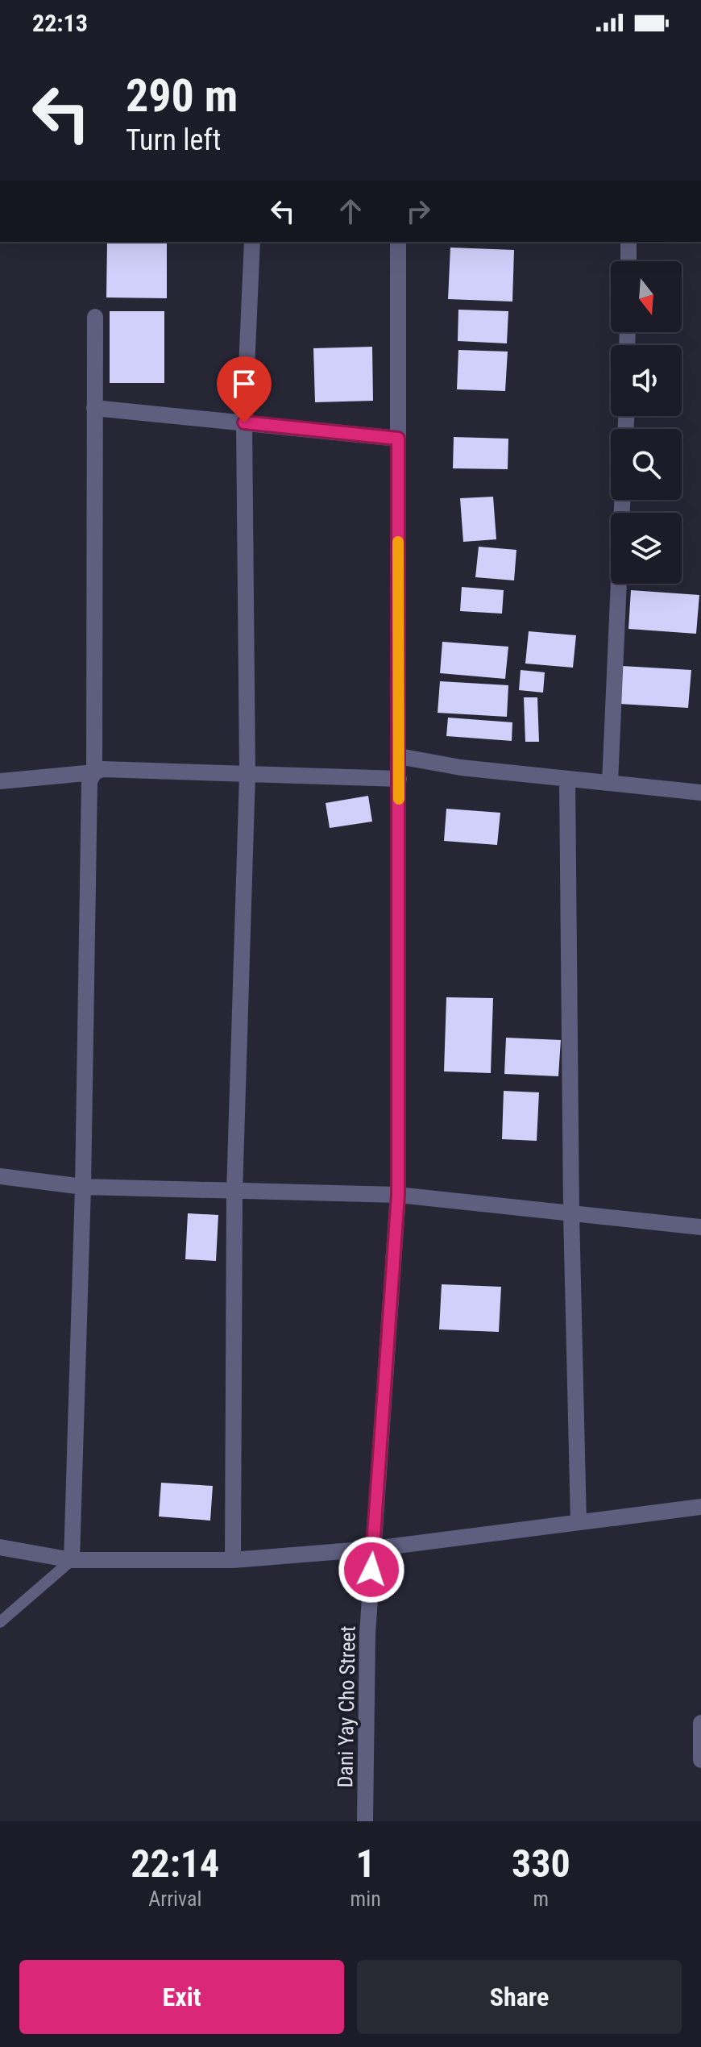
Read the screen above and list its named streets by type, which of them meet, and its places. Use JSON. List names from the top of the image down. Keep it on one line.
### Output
{"streets":{"street":["Dani Yay Cho Street"]},"north":"bottom","page":{"status":"22:13","turn":["290 m","Turn left"],"eta":["22:14","Arrival","1","min","330","m"],"buttons":["Exit","Share"]}}
